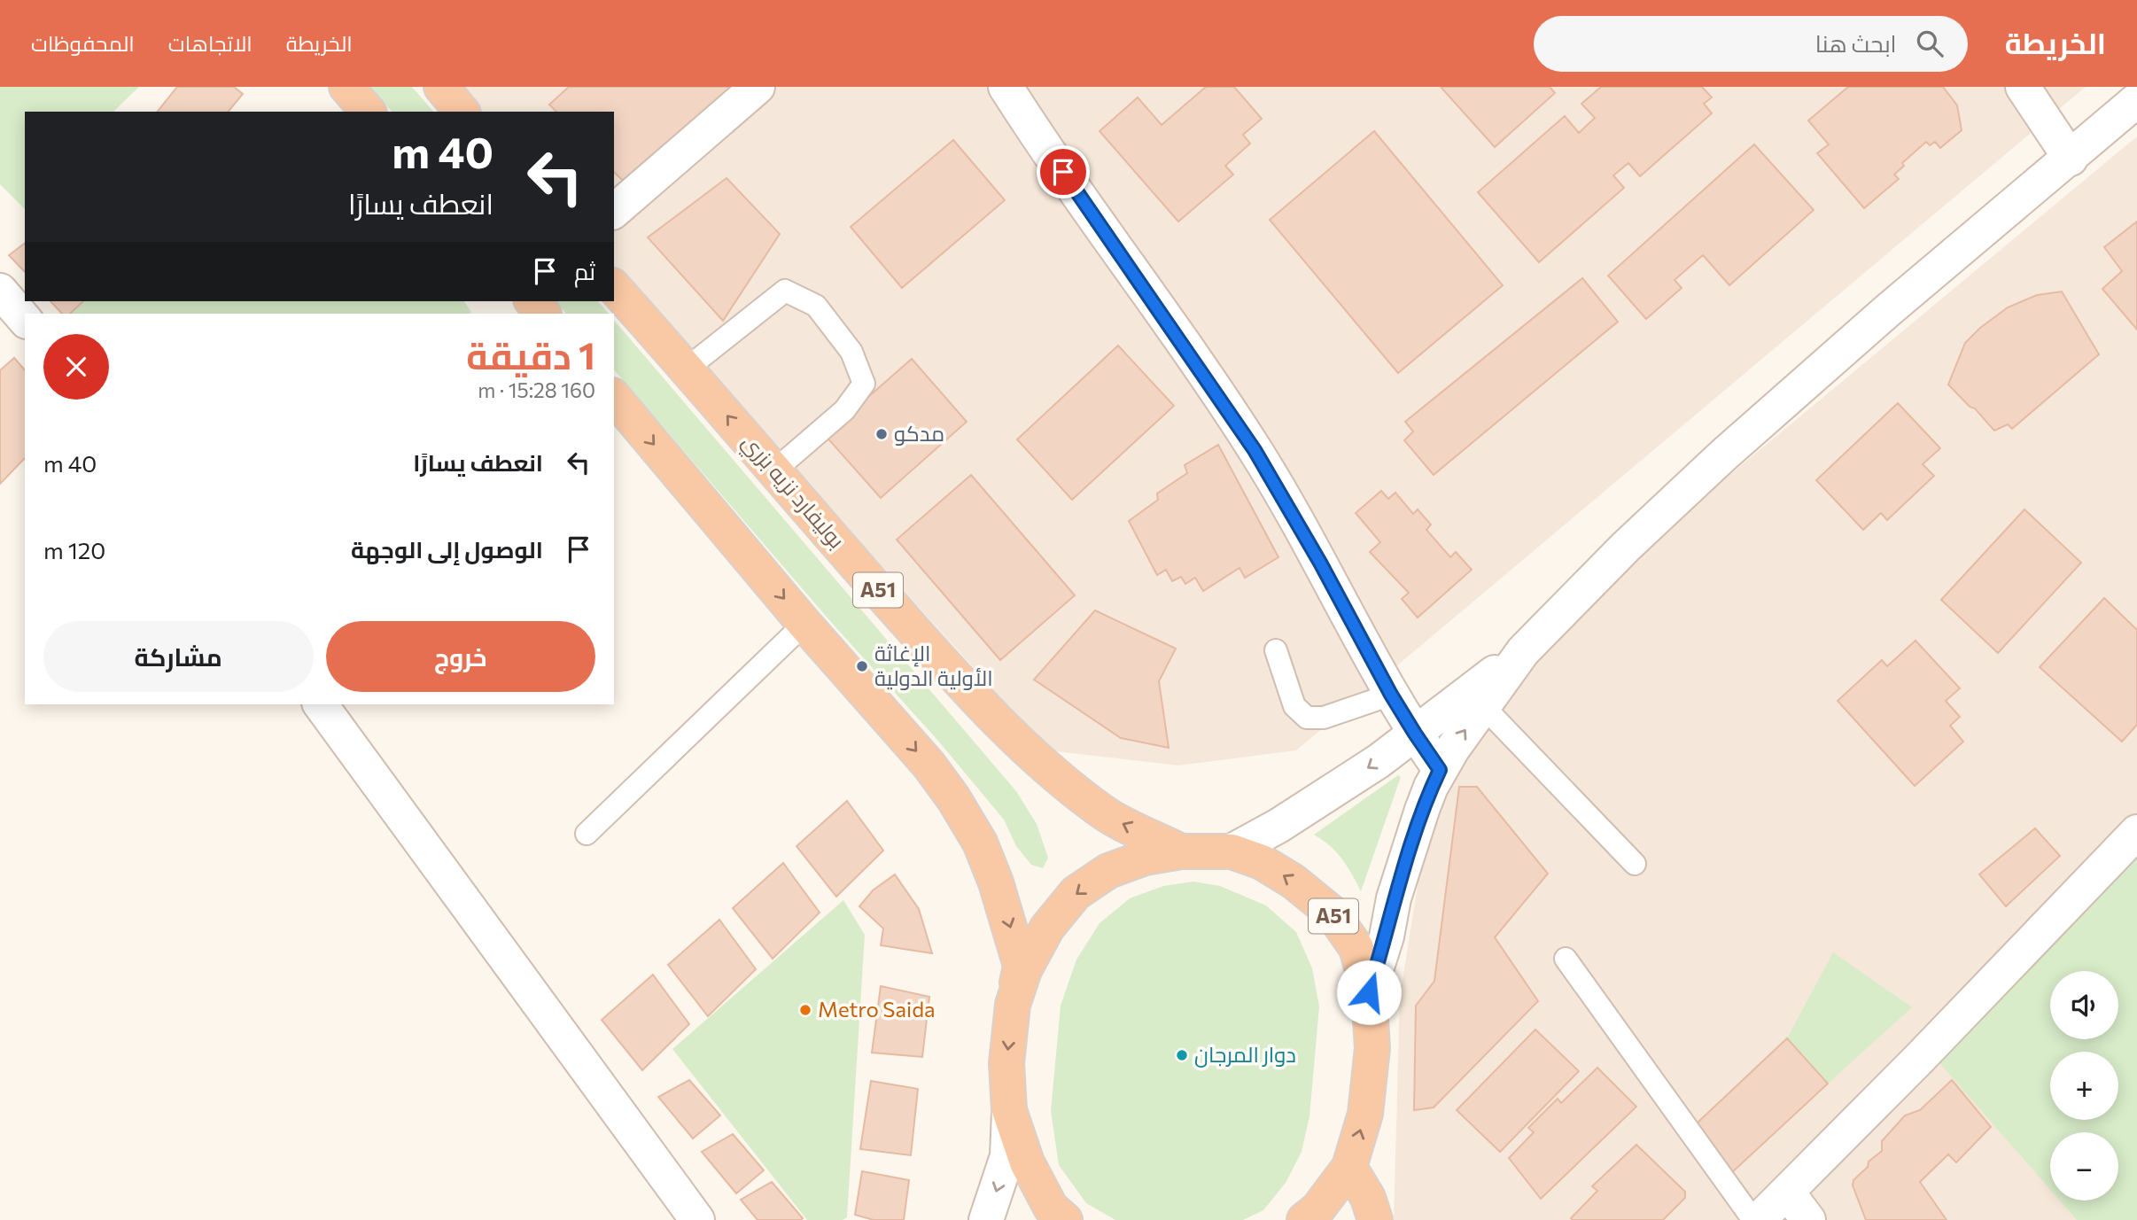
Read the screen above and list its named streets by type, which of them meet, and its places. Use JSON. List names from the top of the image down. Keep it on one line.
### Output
{"streets":{"highway":["بوليفارد نزيه بزري","A51"]},"crossings":[["بوليفارد نزيه بزري","A51"]],"places":["مدكو","الإغاثة الأولية الدولية","Metro Saida","دوار المرجان"],"page":{"header":"الخريطة","search":"ابحث هنا","nav":["الخريطة","الاتجاهات","المحفوظات"],"turn":["40 m","انعطف يسارًا"],"then":"ثم","heading":["1 دقيقة","160 m · 15:28"],"list":[{"name":"انعطف يسارًا","value":"40 m"},{"name":"الوصول إلى الوجهة","value":"120 m"}],"buttons":["خروج","مشاركة"],"map_buttons":["+","−"]}}
